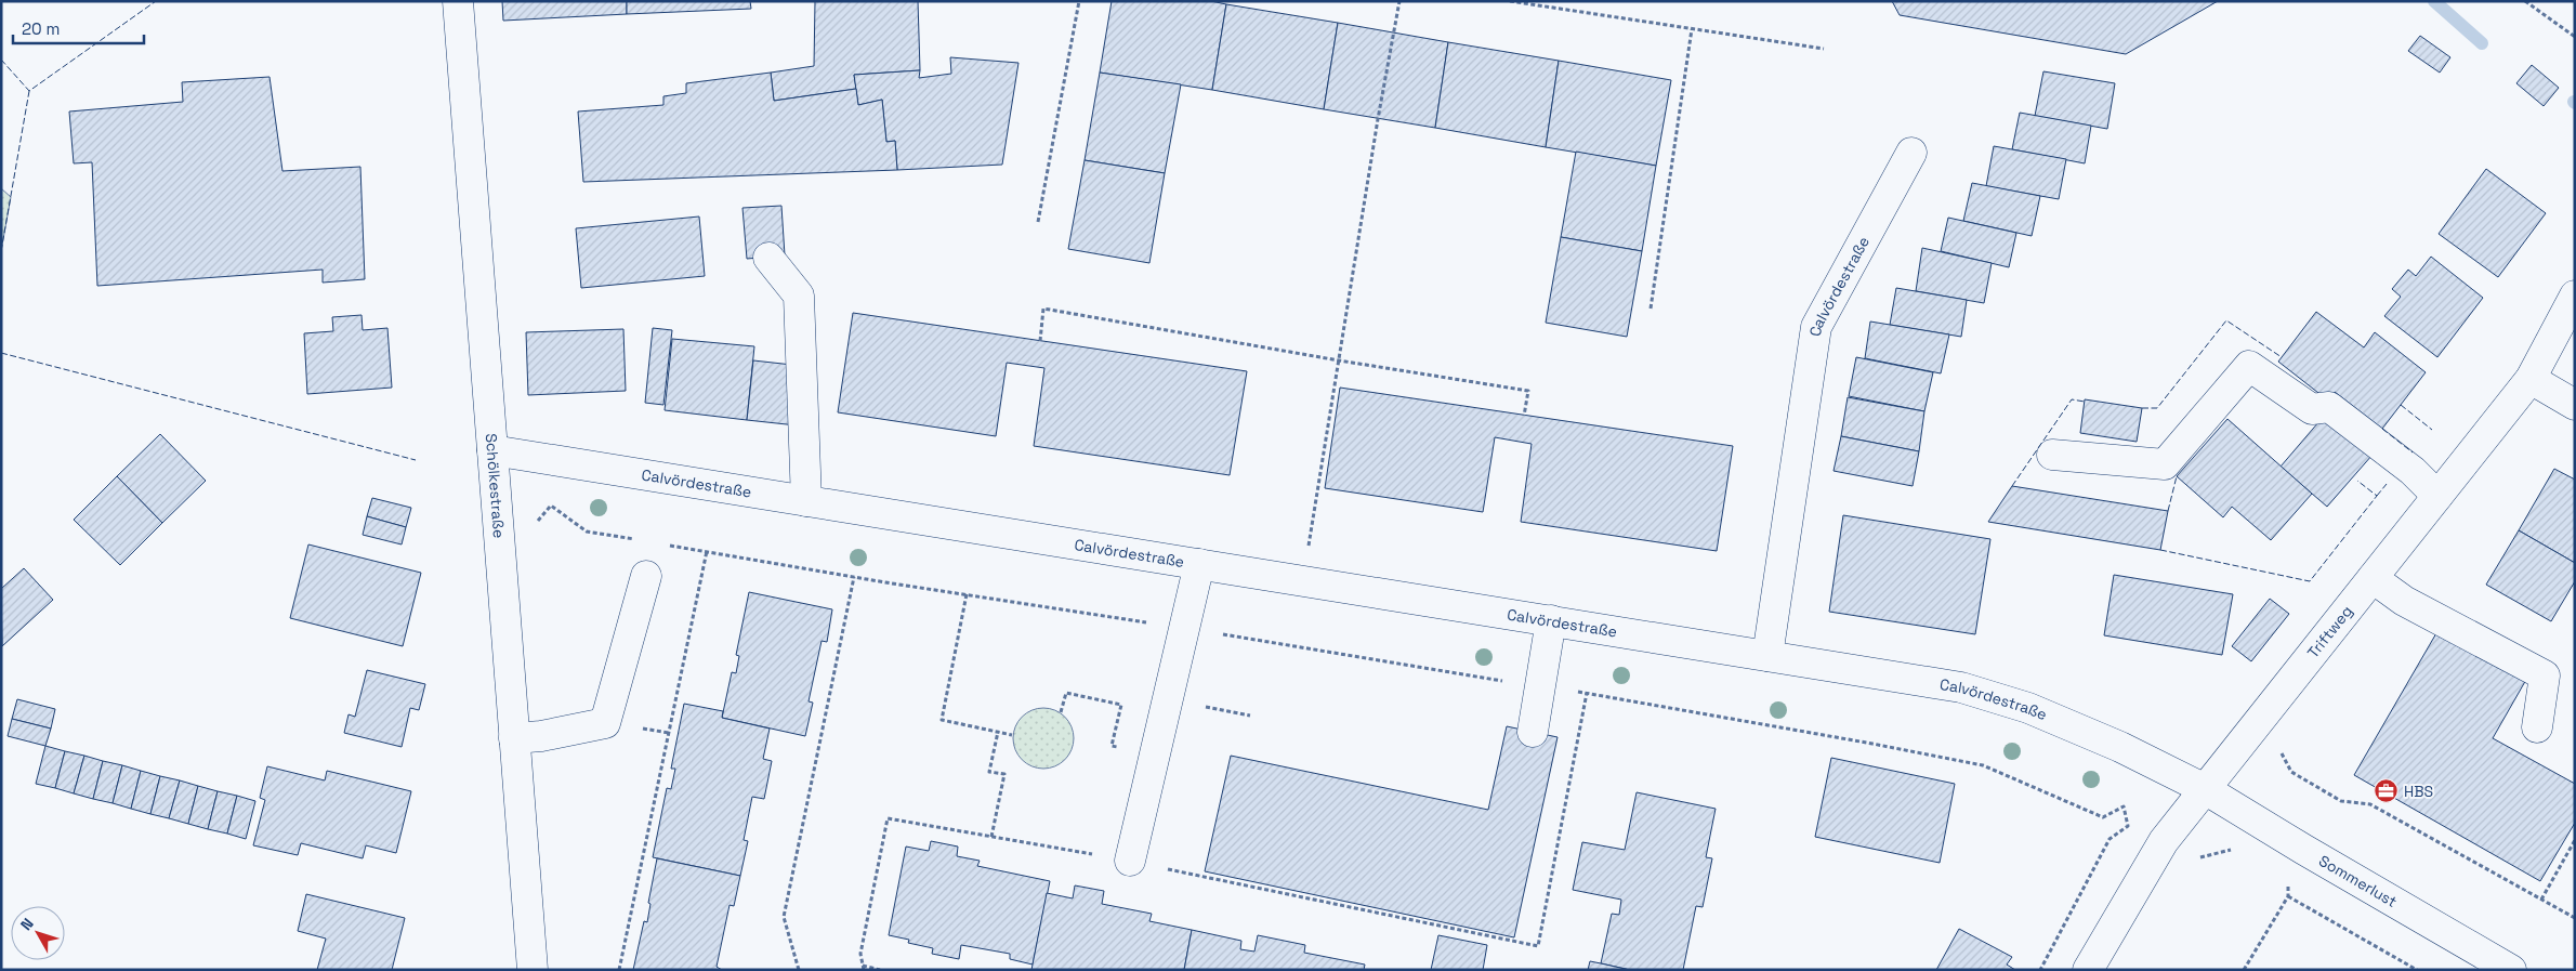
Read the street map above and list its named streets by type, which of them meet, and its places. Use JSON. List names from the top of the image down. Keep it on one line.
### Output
{"streets":{"street":["Calvördestraße","Schölkestraße","Triftweg","Sommerlust"]},"crossings":[["Calvördestraße","Schölkestraße"],["Calvördestraße","Triftweg"],["Calvördestraße","Sommerlust"],["Triftweg","Sommerlust"]],"places":{"office":["HBS"]},"scale_bar":"20 m","north":"top left"}
